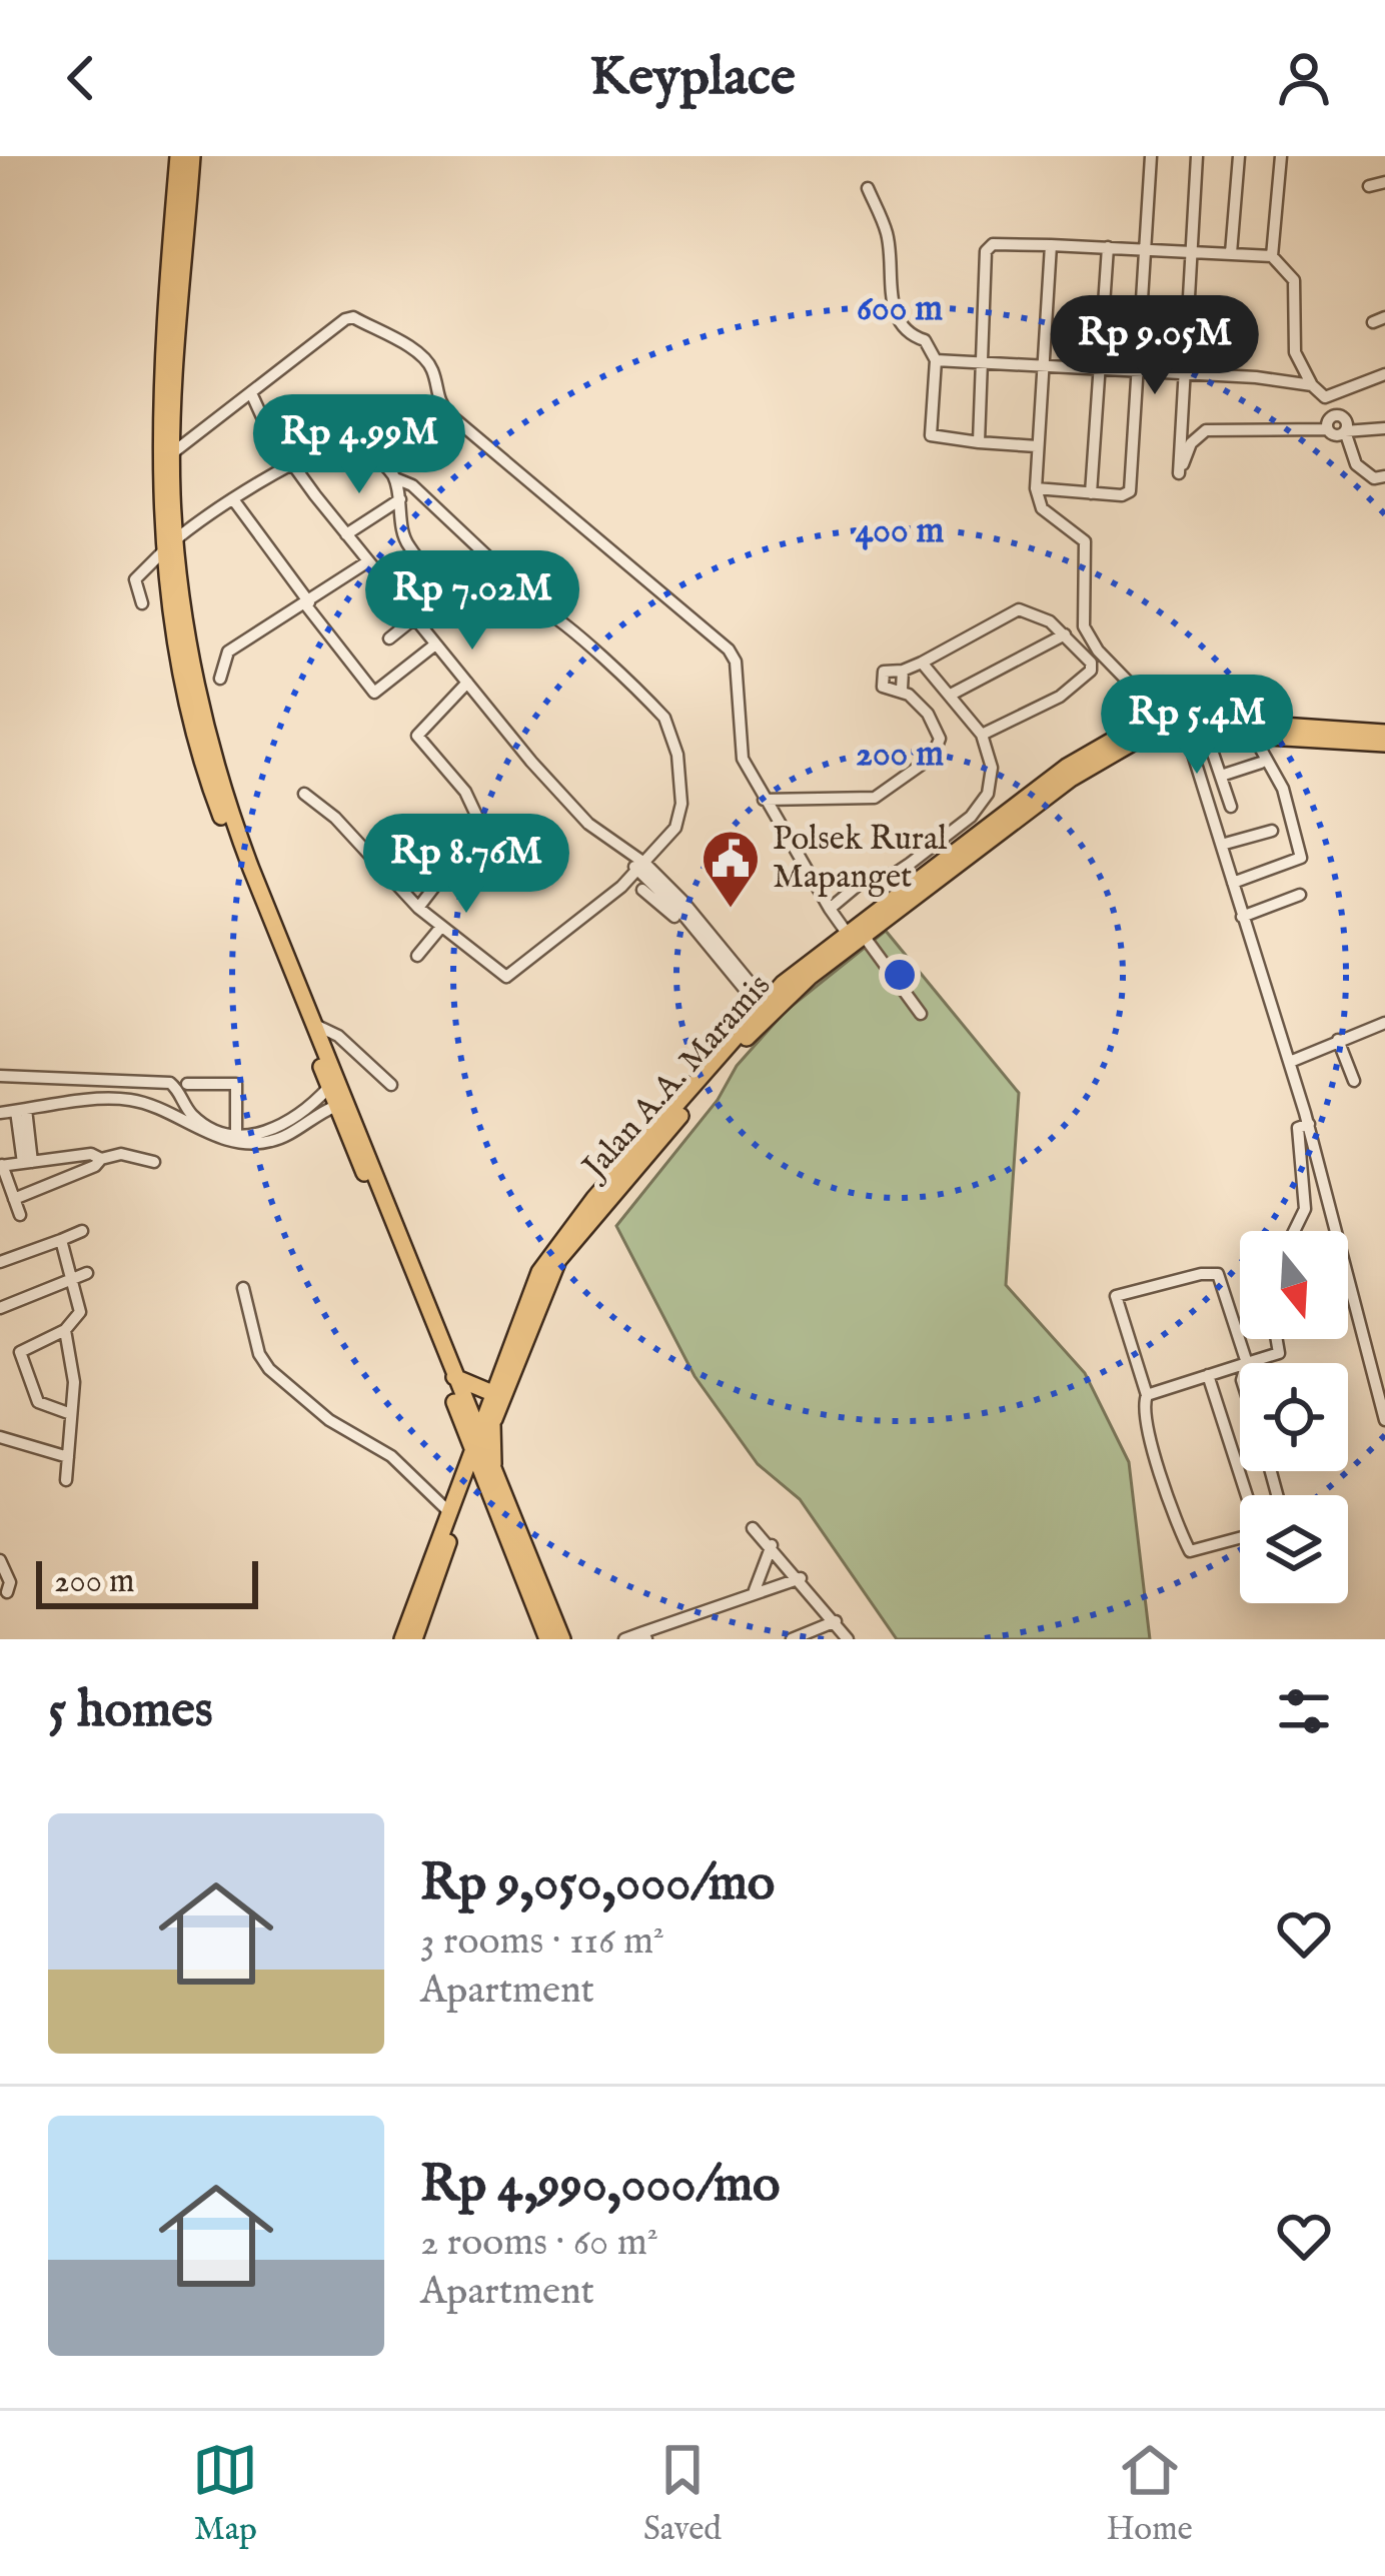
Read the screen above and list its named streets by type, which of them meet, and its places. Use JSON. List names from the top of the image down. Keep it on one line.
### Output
{"streets":{"highway":["Jalan A.A. Maramis"]},"places":{"public building":["Polsek Rural Mapanget"]},"scale_bar":"200 m","north":"bottom","page":{"header":"Keyplace","price":["Rp 9.05M","Rp 4.99M","Rp 7.02M","Rp 5.4M","Rp 8.76M"],"scale":"200 m","heading":"5 homes","list":[{"name":"Rp 9,050,000/mo","note":"3 rooms · 116 m² · Apartment"},{"name":"Rp 4,990,000/mo","note":"2 rooms · 60 m² · Apartment"}],"tabs":["Map","Saved","Home"]},"rings":["600 m","400 m","200 m"]}
